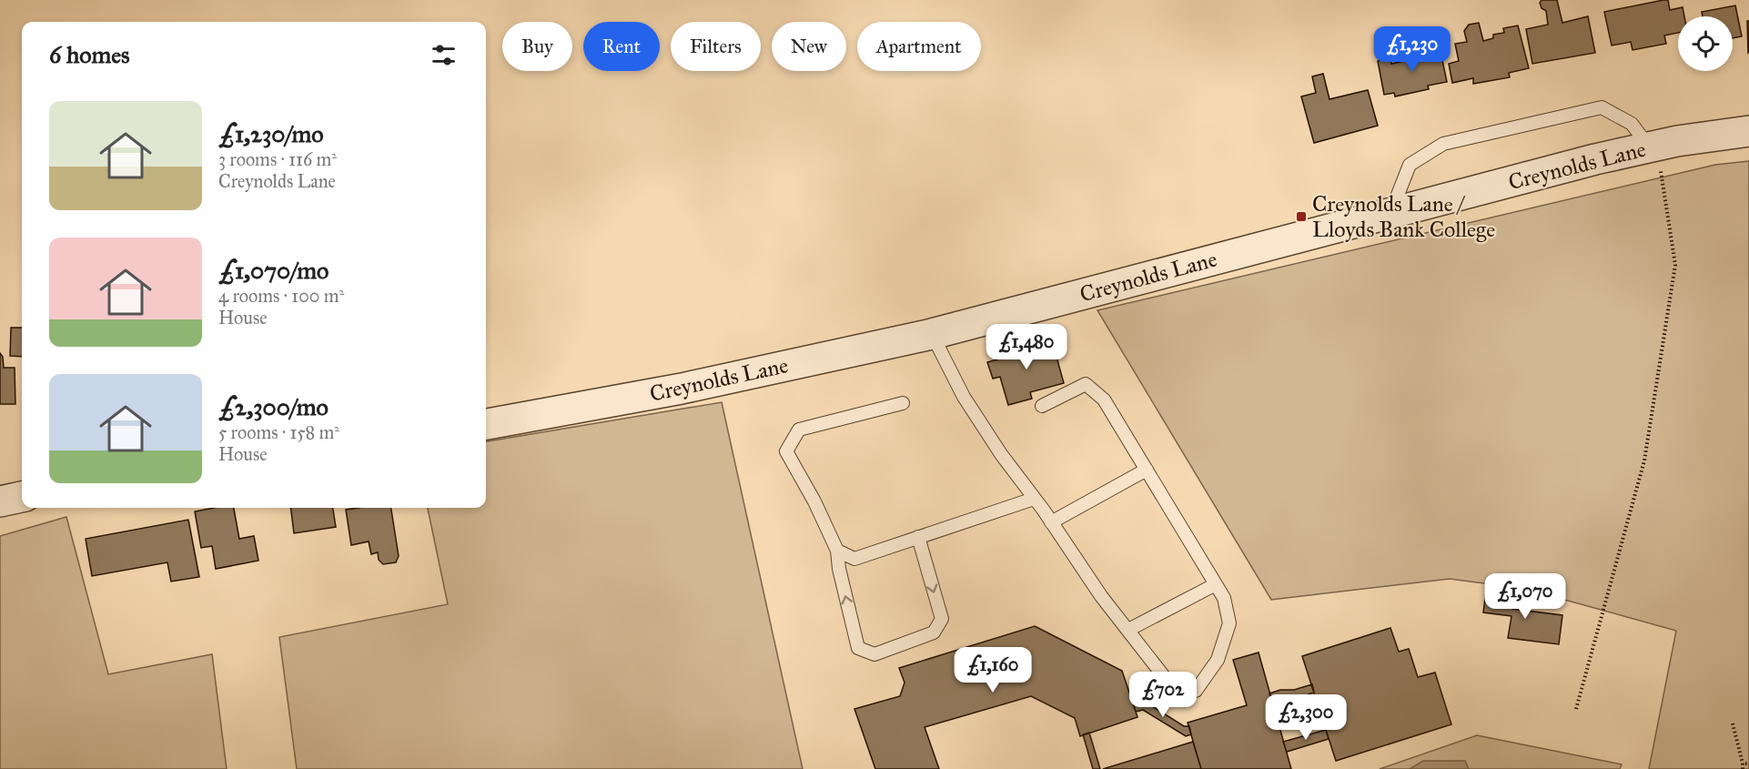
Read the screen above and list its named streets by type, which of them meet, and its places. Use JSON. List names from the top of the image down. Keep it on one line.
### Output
{"streets":{"street":["Creynolds Lane"]},"places":{"transit":["Creynolds Lane / Lloyds Bank College"]},"page":{"chip":["Buy","Rent","Filters","New","Apartment"],"heading":"6 homes","price":["£1,230","£1,480","£1,070","£1,160","£702","£2,300"],"list":[{"name":"£1,230/mo","note":"3 rooms · 116 m² · Creynolds Lane"},{"name":"£1,070/mo","note":"4 rooms · 100 m² · House"},{"name":"£2,300/mo","note":"5 rooms · 158 m² · House"}]}}
